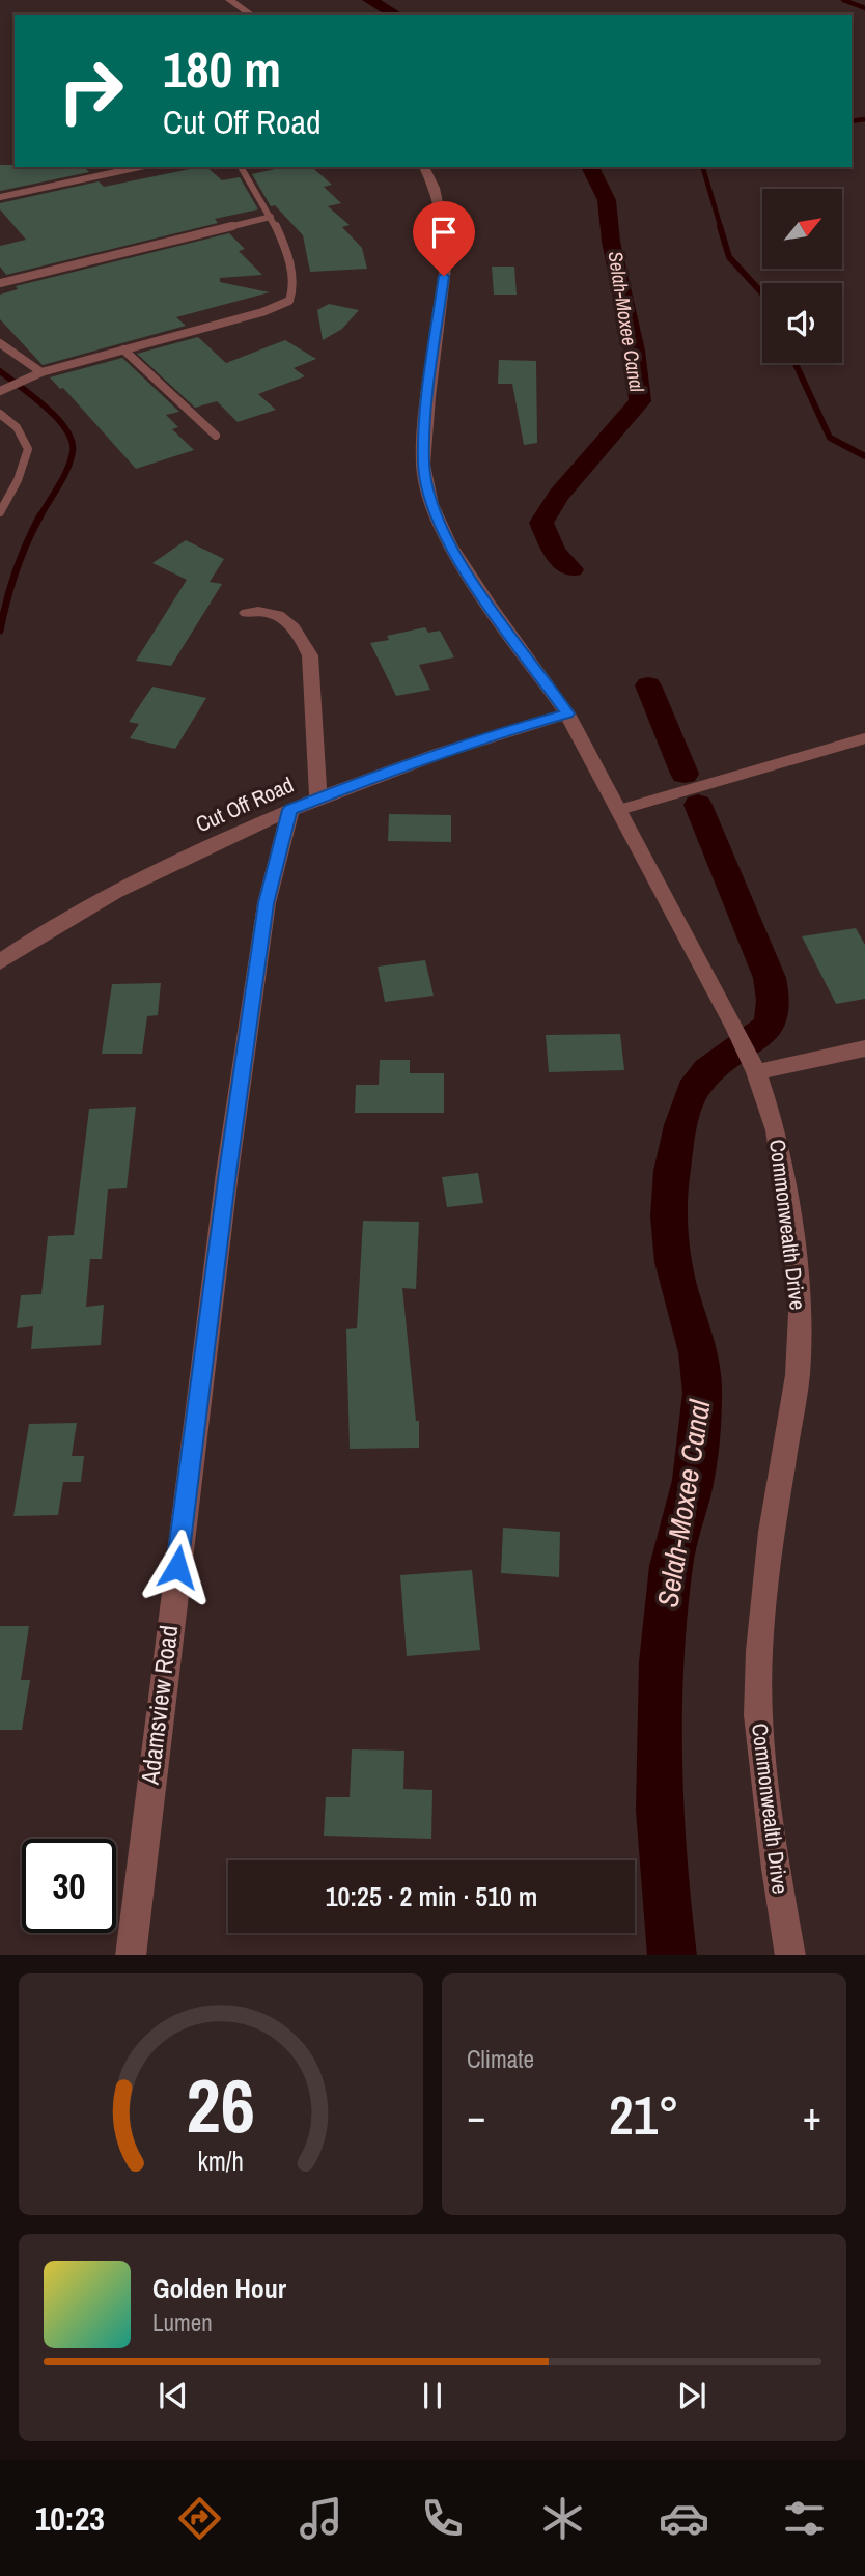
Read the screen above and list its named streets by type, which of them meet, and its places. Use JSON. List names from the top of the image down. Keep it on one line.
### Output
{"streets":{"street":["Cut Off Road","Commonwealth Drive","Adamsview Road"]},"crossings":[["Cut Off Road","Commonwealth Drive"],["Cut Off Road","Adamsview Road"]],"water":["Selah-Moxee Canal"],"north":"top right","page":{"turn":["180 m","Cut Off Road"],"limit":"30","trip":"10:25 · 2 min · 510 m","tile":"Climate","heat":["−","21°","+"],"song":["Golden Hour","Lumen"],"tabs":"10:23","gauge":["26","km/h"]}}
